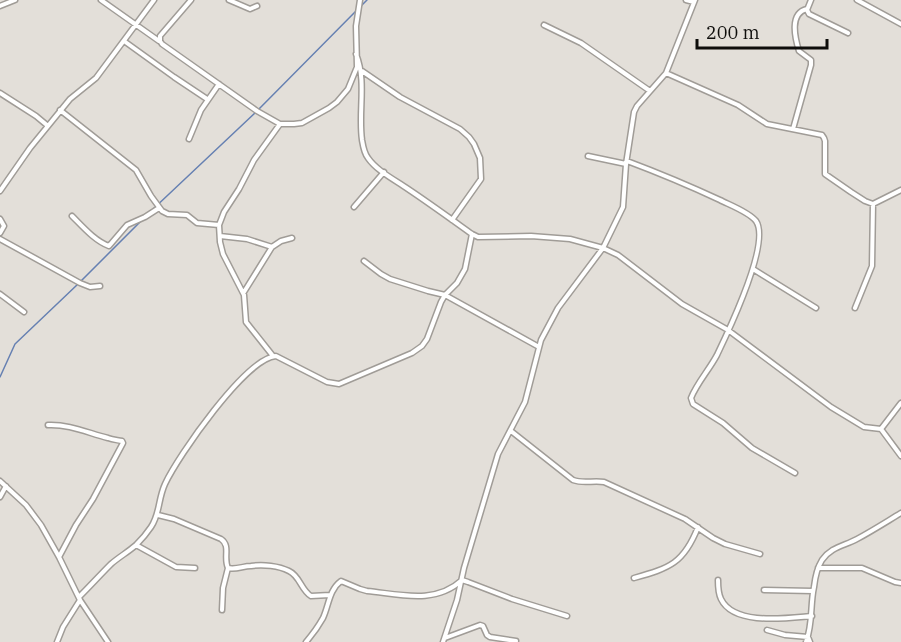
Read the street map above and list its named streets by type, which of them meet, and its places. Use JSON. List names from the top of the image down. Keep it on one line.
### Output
{"scale_bar":"200 m"}
